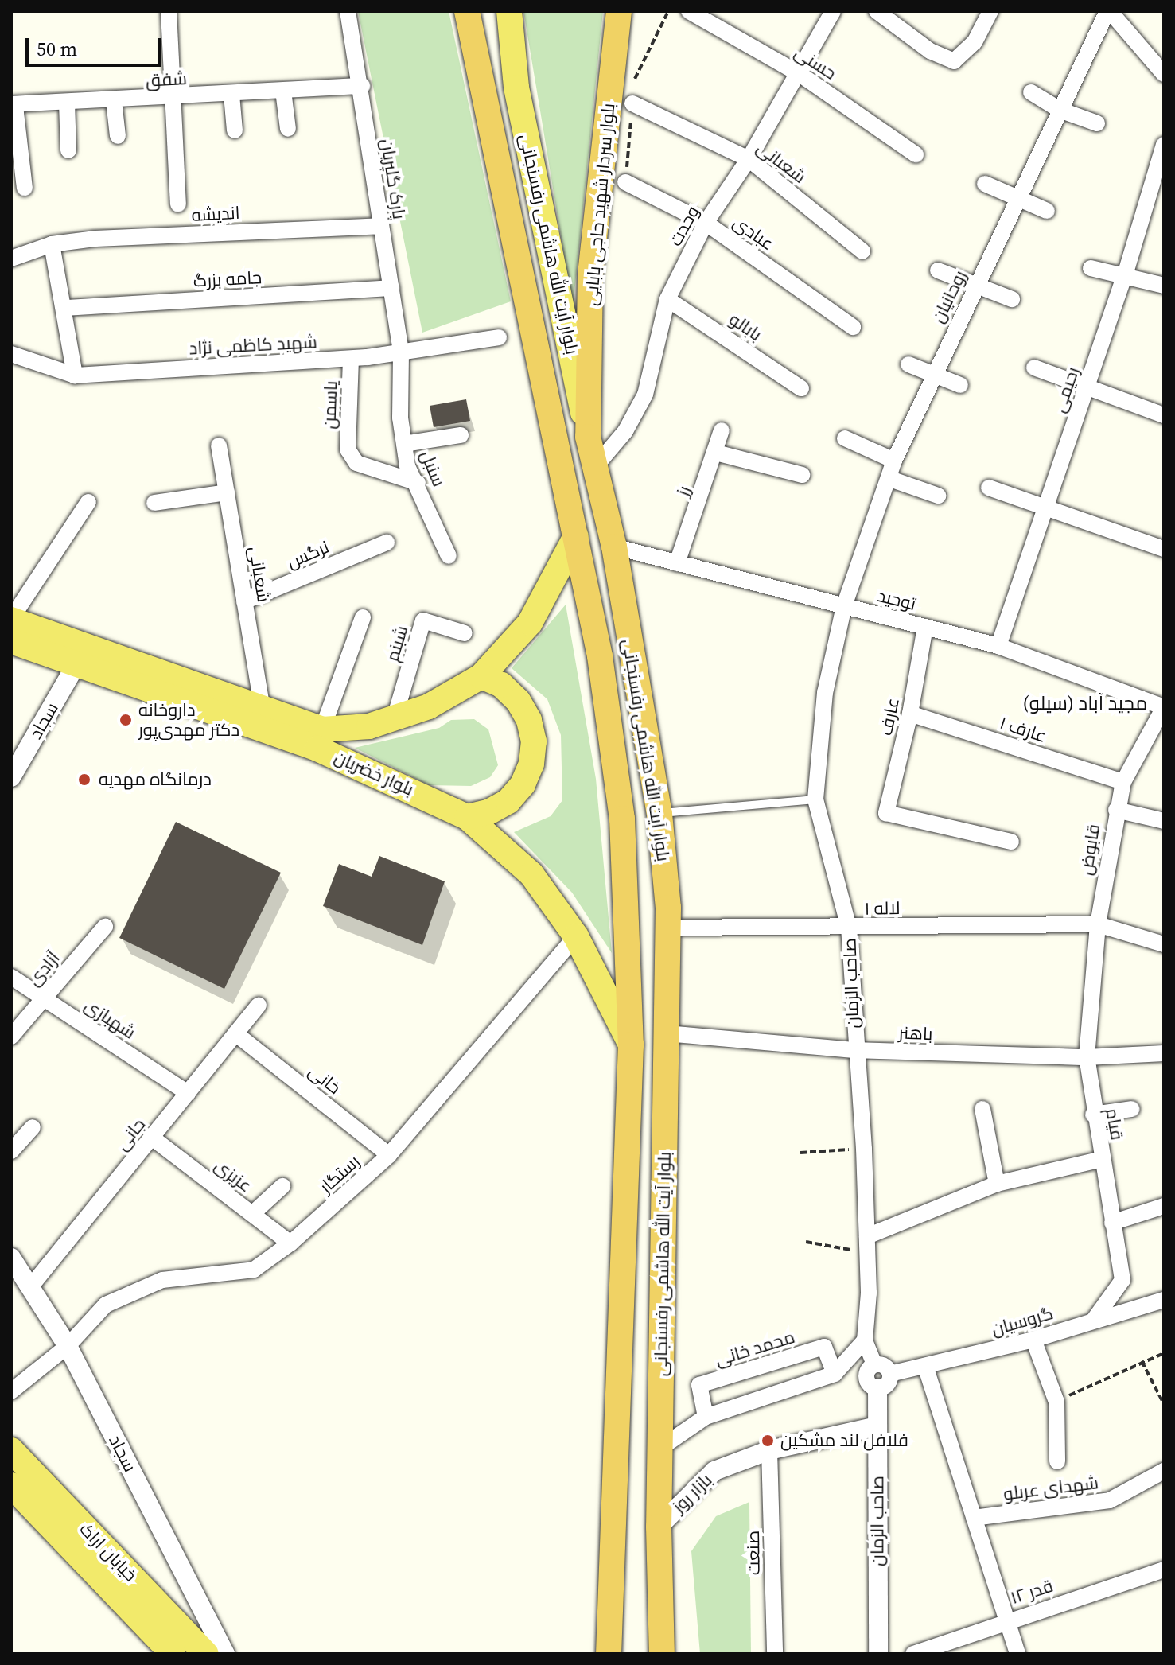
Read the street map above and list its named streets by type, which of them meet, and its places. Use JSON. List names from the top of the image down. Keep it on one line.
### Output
{"streets":{"highway":["بلوار سردار شهید حاجی بابایی","بلوار آیت الله هاشمی رفسنجانی"],"main road":["بلوار خضریان","خیابان اراک"],"street":["حسنی","شفق","شعبانی","پارک گلپریان","اندیشه","وحدت","عبادی","جامه بزرگ","روحانیان","بابالو","شهید کاظمی نژاد","رحیمی","یاسمن","سنبل","رز","نرگس","توحید","شبنم","عارف","سجاد","عارف ۱","قابوض","لاله ۱","آزادی","صاحب الزمان","شهبازی","باهنر","خانی","قیام","جانی","رستگار","عزیزی","گروسیان","محمد خانی","شهدای عربلو","بازار روز","صنعت","قدر ۱۲"]},"crossings":[["حسنی","وحدت"],["شفق","پارک گلپریان"],["شعبانی","وحدت"],["شعبانی","نرگس"],["شعبانی","بلوار خضریان"],["پارک گلپریان","اندیشه"],["پارک گلپریان","جامه بزرگ"],["پارک گلپریان","شهید کاظمی نژاد"],["پارک گلپریان","سنبل"],["بلوار سردار شهید حاجی بابایی","بلوار آیت الله هاشمی رفسنجانی"],["وحدت","عبادی"],["وحدت","بلوار آیت الله هاشمی رفسنجانی"],["وحدت","بابالو"],["بلوار آیت الله هاشمی رفسنجانی","توحید"],["بلوار آیت الله هاشمی رفسنجانی","بلوار خضریان"],["بلوار آیت الله هاشمی رفسنجانی","لاله ۱"],["بلوار آیت الله هاشمی رفسنجانی","باهنر"],["بلوار آیت الله هاشمی رفسنجانی","بازار روز"],["روحانیان","توحید"],["روحانیان","صاحب الزمان"],["شهید کاظمی نژاد","یاسمن"],["شهید کاظمی نژاد","سنبل"],["رحیمی","توحید"],["یاسمن","سنبل"],["رز","توحید"],["توحید","عارف"],["توحید","صاحب الزمان"],["شبنم","بلوار خضریان"],["عارف","عارف ۱"],["سجاد","بلوار خضریان"],["سجاد","جانی"],["سجاد","رستگار"],["عارف ۱","قابوض"],["بلوار خضریان","رستگار"],["قابوض","لاله ۱"],["قابوض","قیام"],["لاله ۱","صاحب الزمان"],["لاله ۱","قیام"],["آزادی","شهبازی"],["صاحب الزمان","باهنر"],["صاحب الزمان","گروسیان"],["صاحب الزمان","بازار روز"],["شهبازی","جانی"],["باهنر","قیام"],["خانی","جانی"],["خانی","رستگار"],["قیام","گروسیان"],["جانی","عزیزی"],["رستگار","عزیزی"],["بازار روز","صنعت"]],"districts":["(مجید آباد (سیلو"],"places":["داروخانه دکتر مهدی‌پور","درمانگاه مهدیه","فلافل لند مشکین"],"scale_bar":"50 m"}
